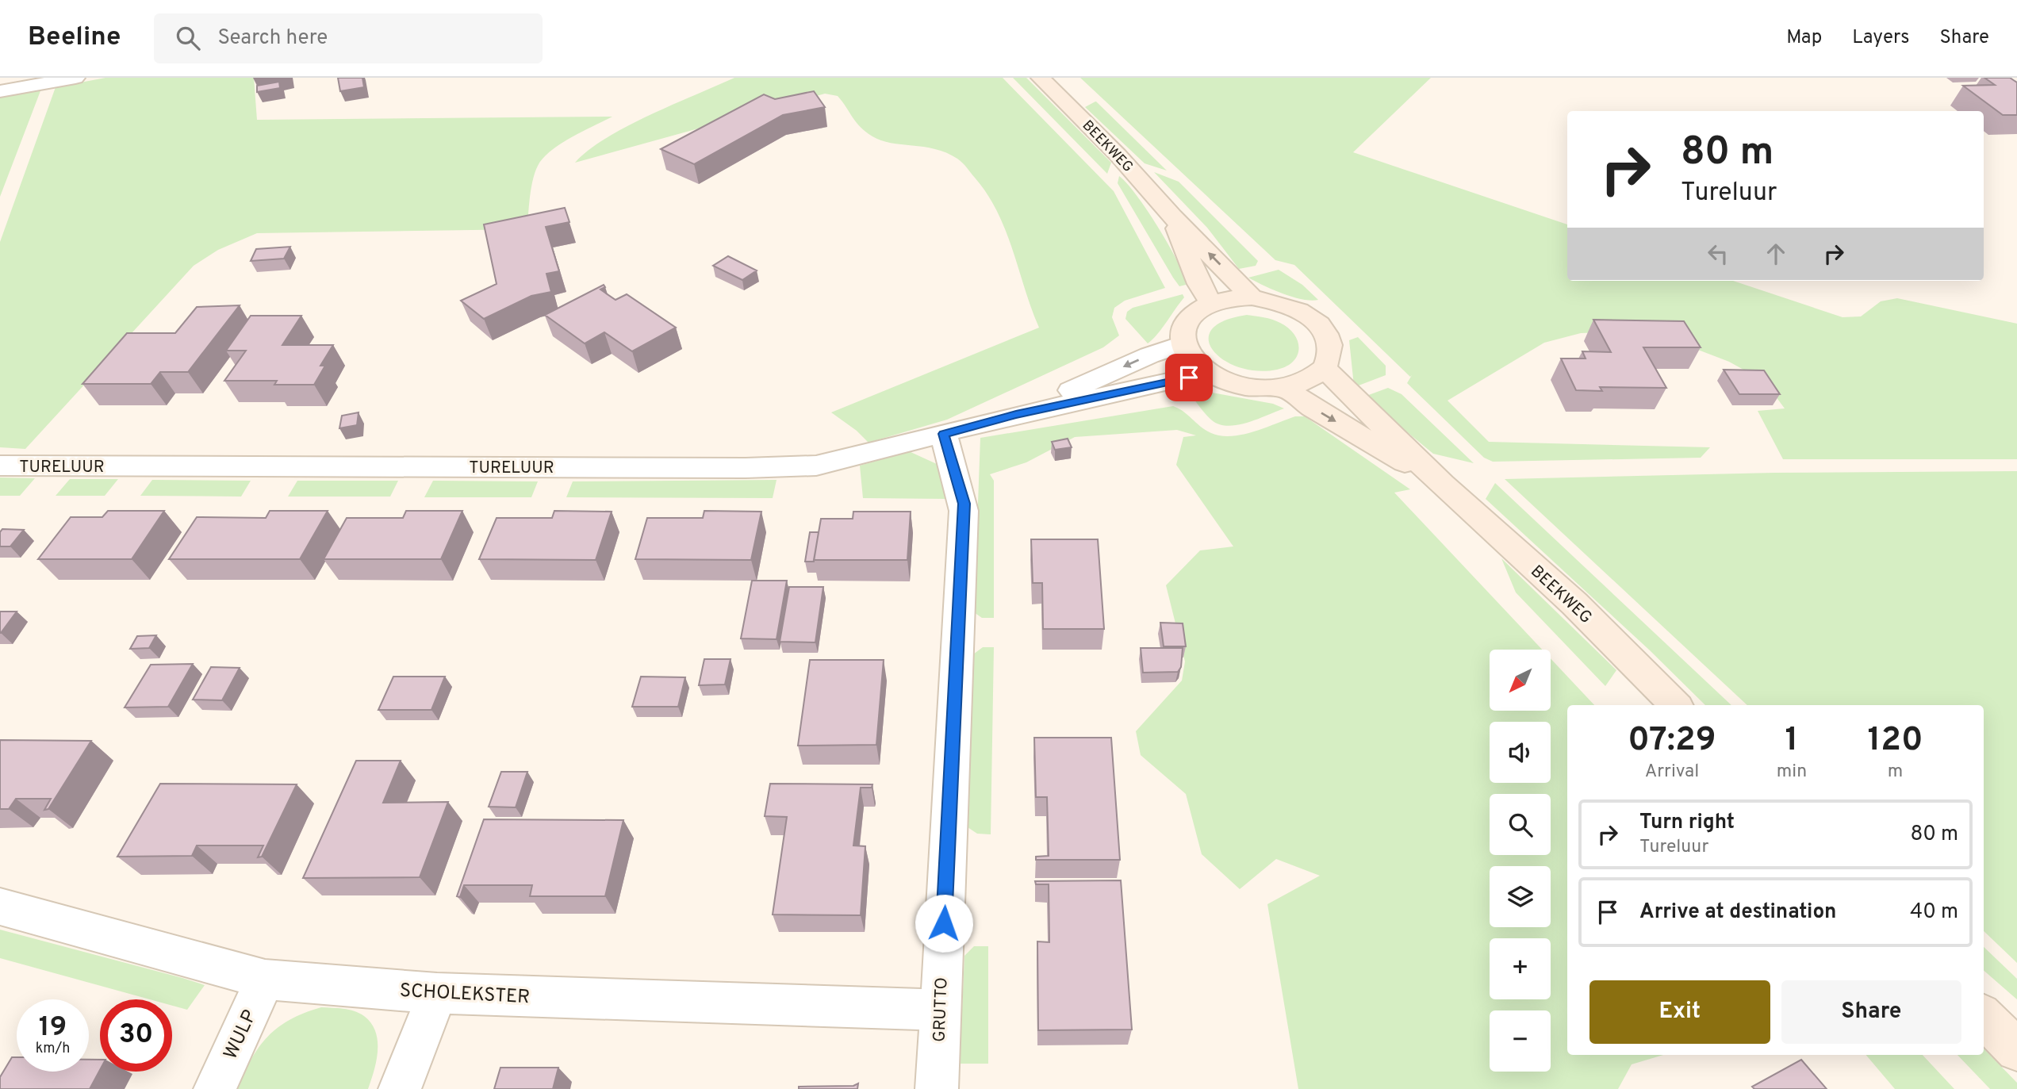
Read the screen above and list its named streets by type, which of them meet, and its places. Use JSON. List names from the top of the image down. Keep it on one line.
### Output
{"streets":{"main road":["BEEKWEG"],"street":["TURELUUR","SCHOLEKSTER","GRUTTO","WULP"]},"crossings":[["BEEKWEG","TURELUUR"],["TURELUUR","GRUTTO"],["SCHOLEKSTER","GRUTTO"],["SCHOLEKSTER","WULP"]],"north":"bottom left","page":{"header":"Beeline","search":"Search here","nav":["Map","Layers","Share"],"turn":["80 m","Tureluur"],"map_buttons":["+","−"],"eta":["07:29","Arrival","1","min","120","m"],"list":[{"name":"Turn right","note":"Tureluur","value":"80 m"},{"name":"Arrive at destination","value":"40 m"}],"buttons":["Exit","Share"],"speed":"19 km/h","limit":"30"}}
